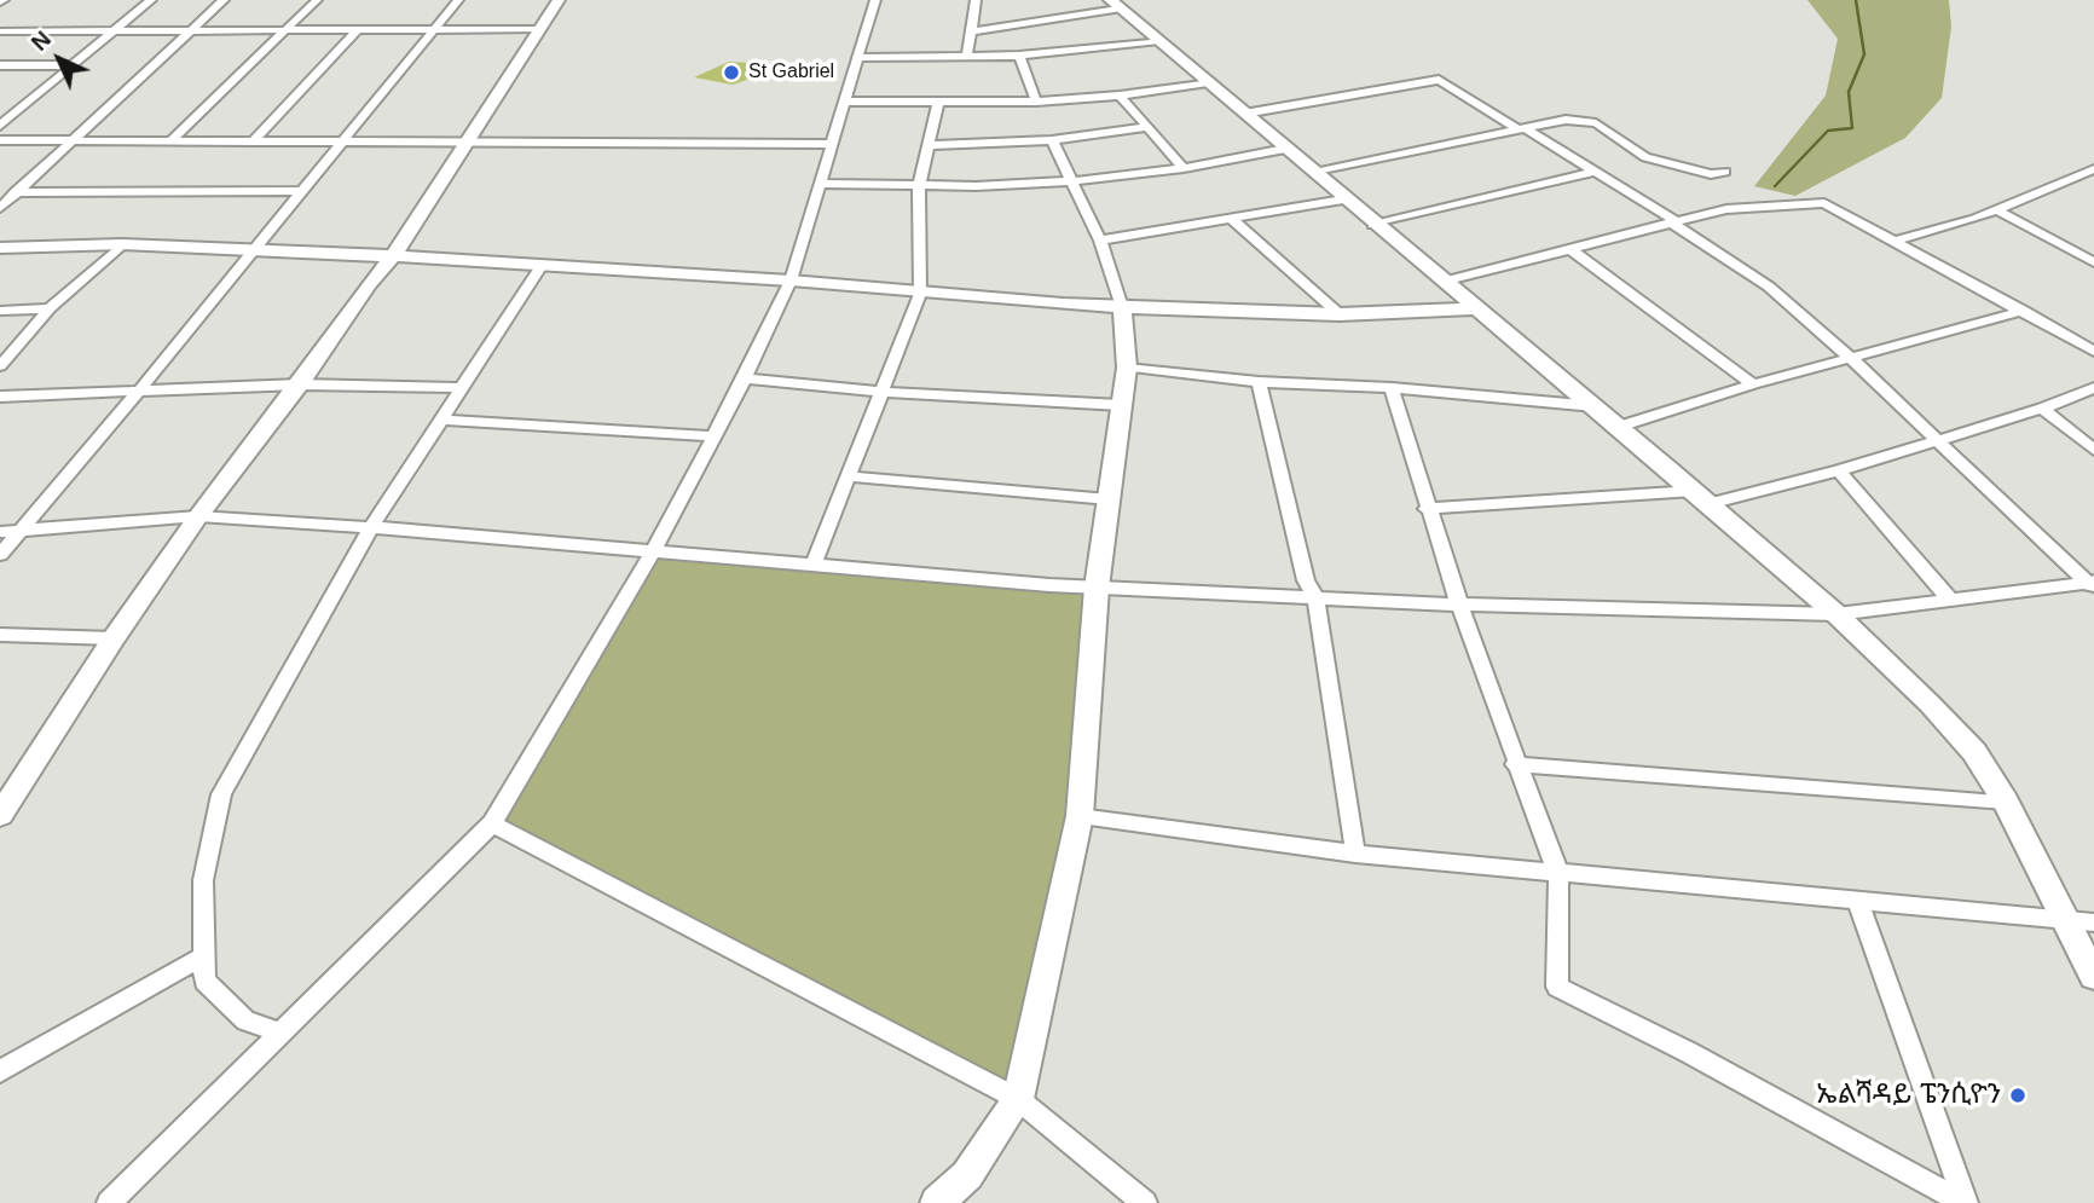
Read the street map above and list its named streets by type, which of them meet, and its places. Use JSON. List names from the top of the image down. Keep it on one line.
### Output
{"places":["St Gabriel","ኤልሻዳይ ፔንሲዮን"],"north":"top left"}
